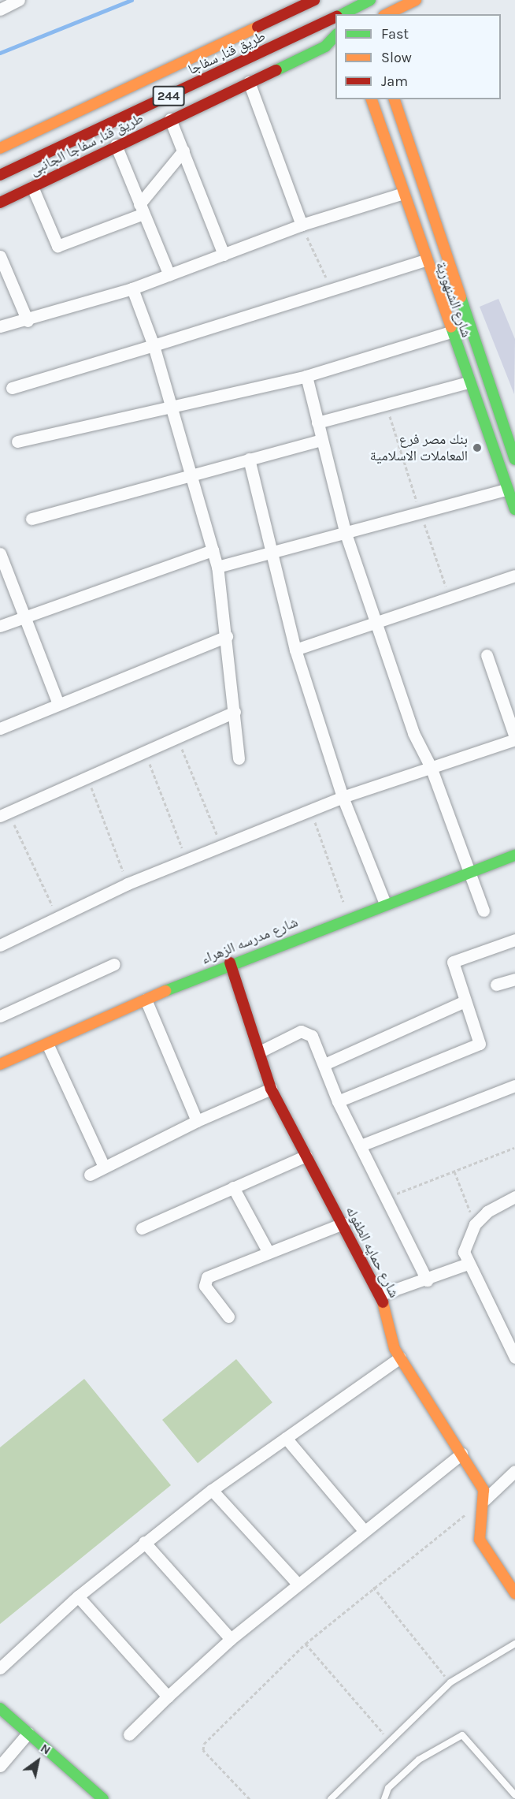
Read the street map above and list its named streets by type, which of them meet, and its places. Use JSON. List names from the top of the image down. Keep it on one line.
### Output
{"streets":{"main road":["طريق قنا, سفاجا","244","طريق قنا, سفاجا الجانبى","شارع الشنهورية","شارع مدرسه الزهراء","شارع حمايه الطفوله"]},"crossings":[["شارع مدرسه الزهراء","شارع حمايه الطفوله"]],"places":["بنك مصر فرع المعاملات الاسلامية"],"legend":["Fast","Slow","Jam"],"north":"top right"}
